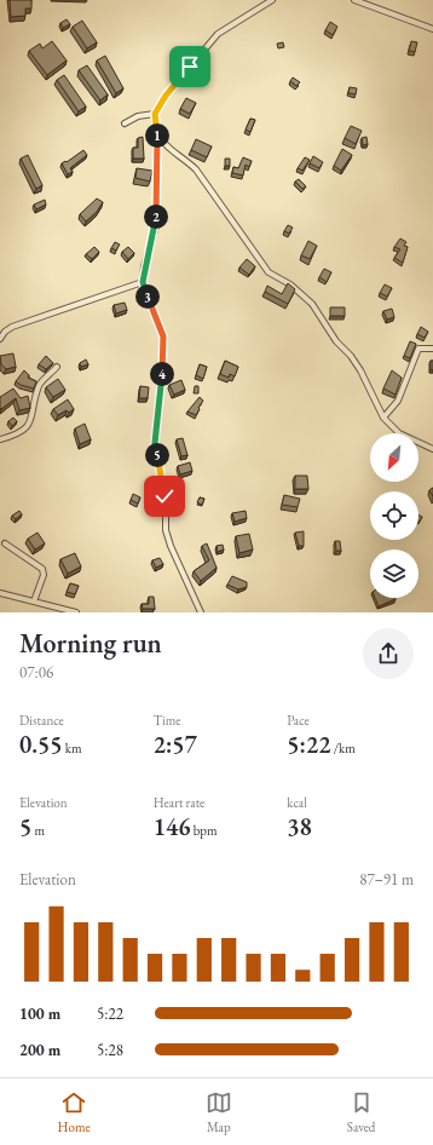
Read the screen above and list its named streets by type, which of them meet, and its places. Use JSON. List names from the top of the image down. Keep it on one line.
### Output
{"north":"bottom left","page":{"pins":["1","2","3","4","5"],"heading":["Morning run","07:06"],"stats":[["Distance","0.55 km"],["Time","2:57"],["Pace","5:22 /km"],["Elevation","5 m"],["Heart rate","146 bpm"],["kcal","38"]],"chart":["Elevation","87–91 m"],"list":[{"name":"100 m","note":"5:22"},{"name":"200 m","note":"5:28"}],"tabs":["Home","Map","Saved"]}}
